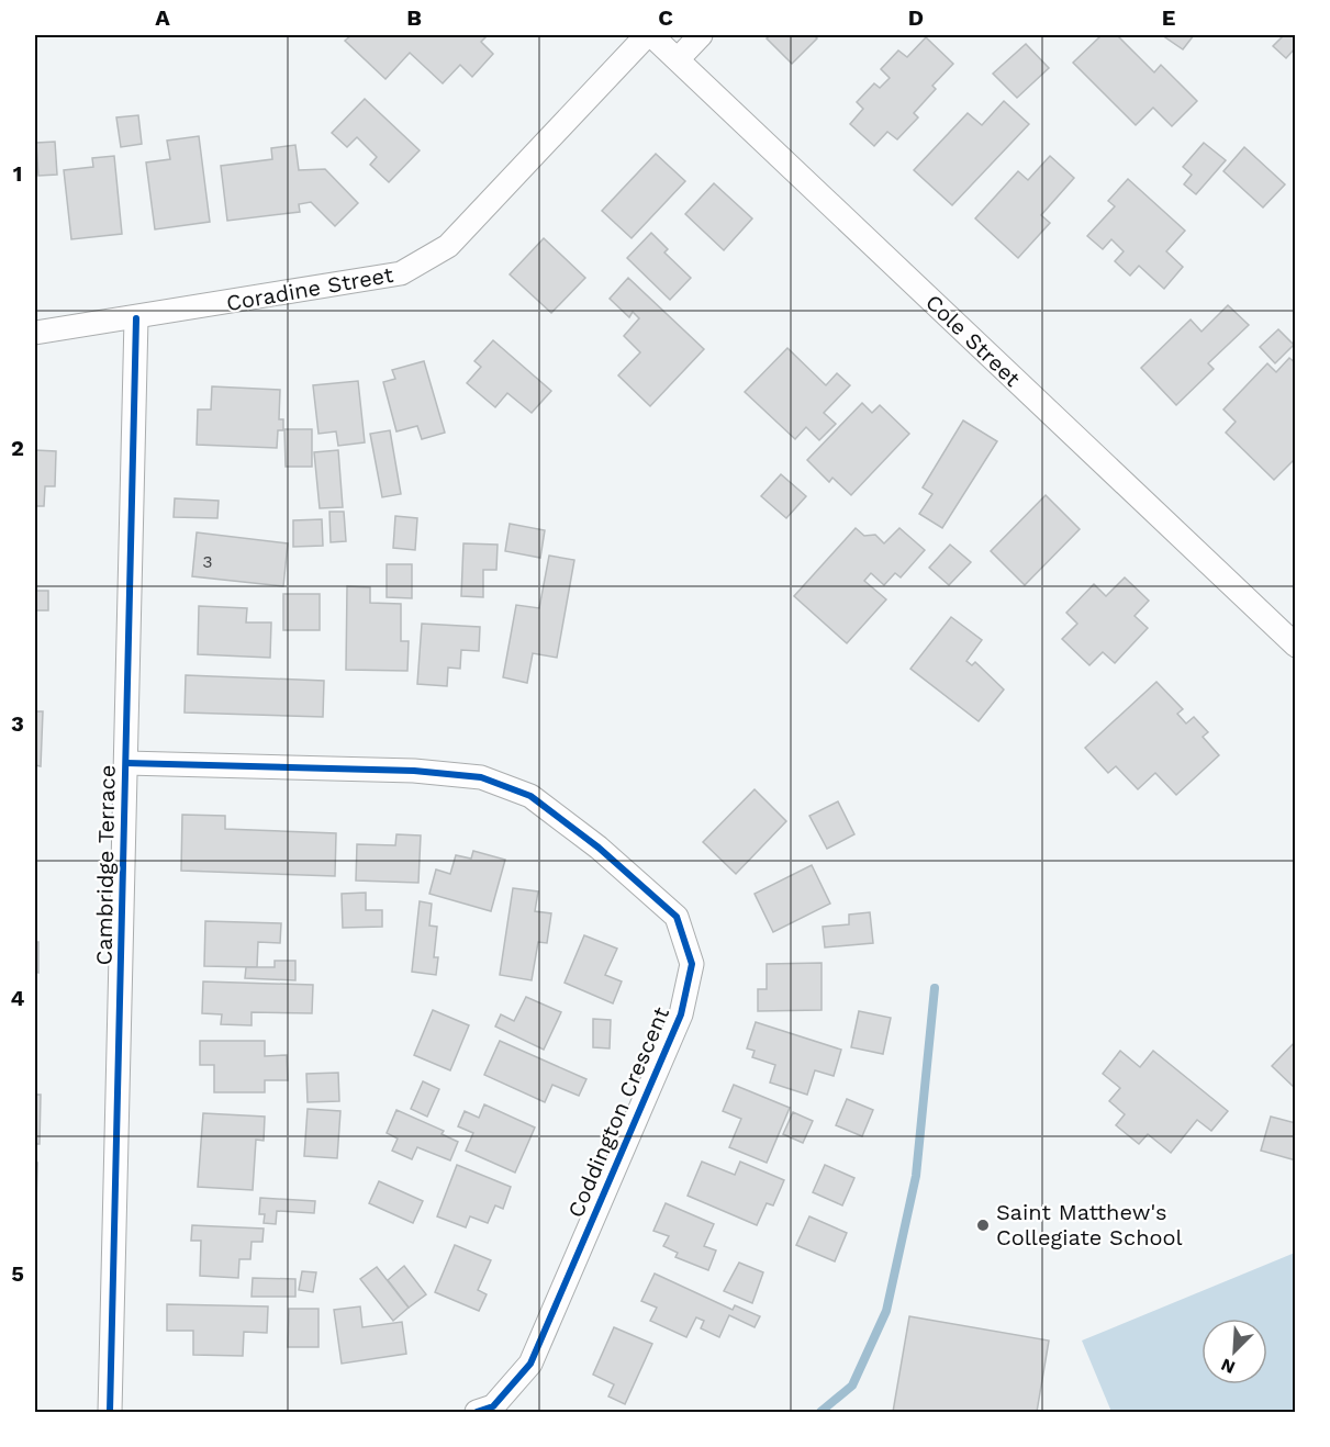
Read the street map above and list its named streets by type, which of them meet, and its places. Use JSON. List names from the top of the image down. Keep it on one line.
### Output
{"streets":{"street":["Coradine Street","Cole Street","Cambridge Terrace","Coddington Crescent"]},"crossings":[["Coradine Street","Cole Street"],["Coradine Street","Cambridge Terrace"],["Cambridge Terrace","Coddington Crescent"]],"places":["Saint Matthew's Collegiate School"],"house_numbers":["3"],"north":"bottom left","grid":{"columns":["A","B","C","D","E"],"rows":["1","2","3","4","5"]}}
